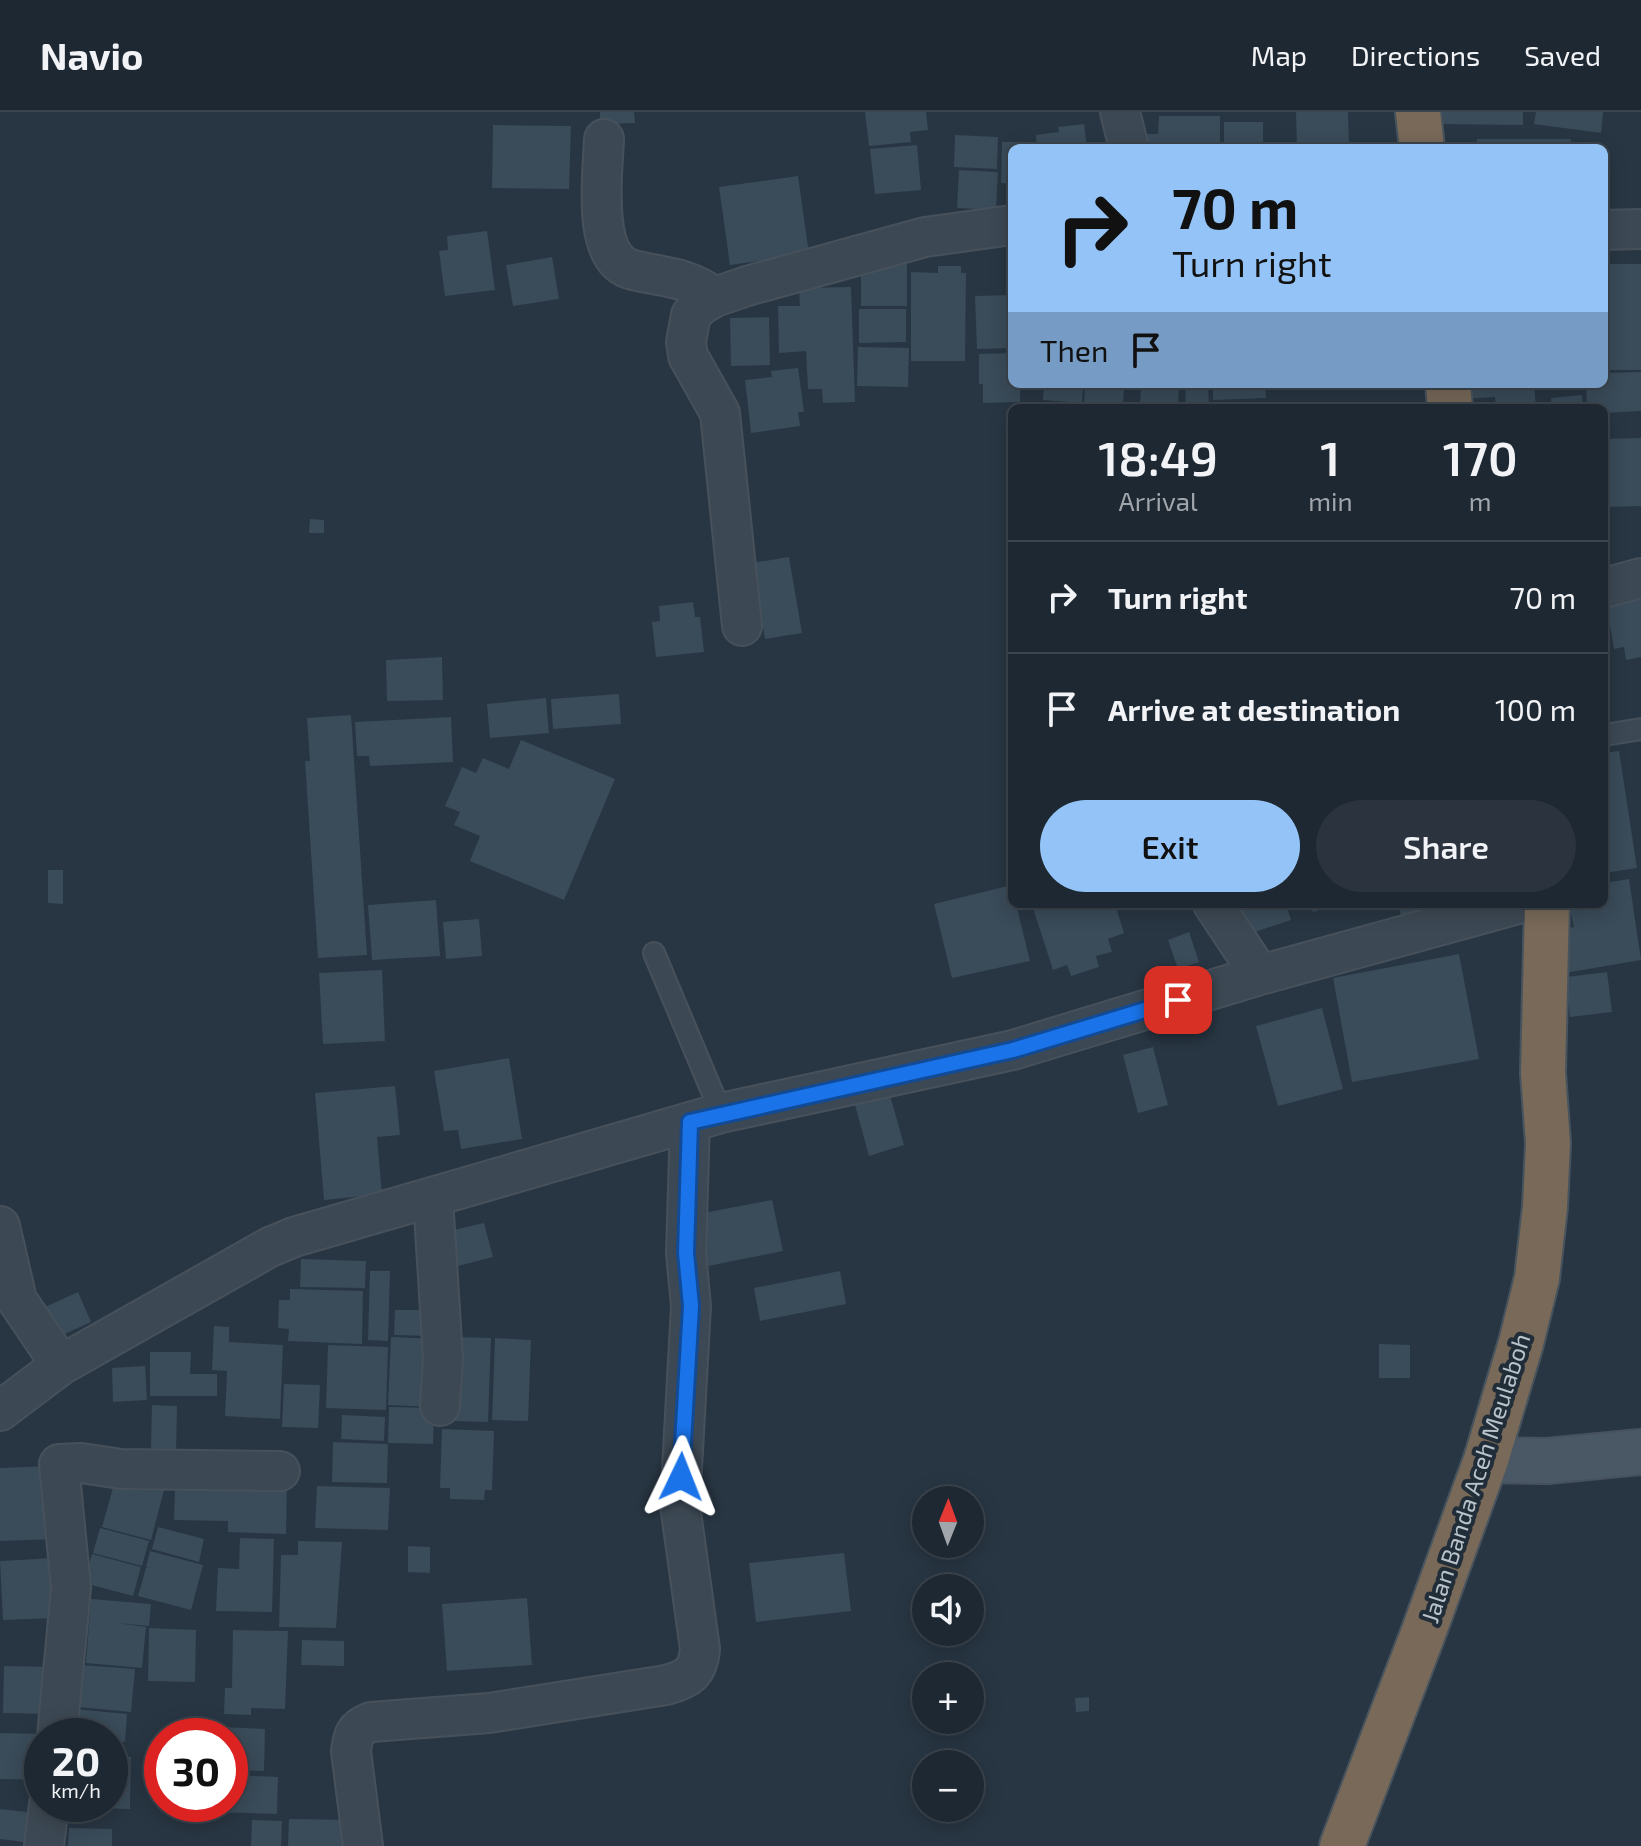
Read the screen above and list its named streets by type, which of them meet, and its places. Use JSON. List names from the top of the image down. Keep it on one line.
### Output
{"streets":{"highway":["Jalan Banda Aceh Meulaboh"]},"north":"top","page":{"header":"Navio","nav":["Map","Directions","Saved"],"turn":["70 m","Turn right"],"then":"Then","eta":["18:49","Arrival","1","min","170","m"],"list":[{"name":"Turn right","value":"70 m"},{"name":"Arrive at destination","value":"100 m"}],"buttons":["Exit","Share"],"map_buttons":["+","−"],"speed":"20 km/h","limit":"30"}}
